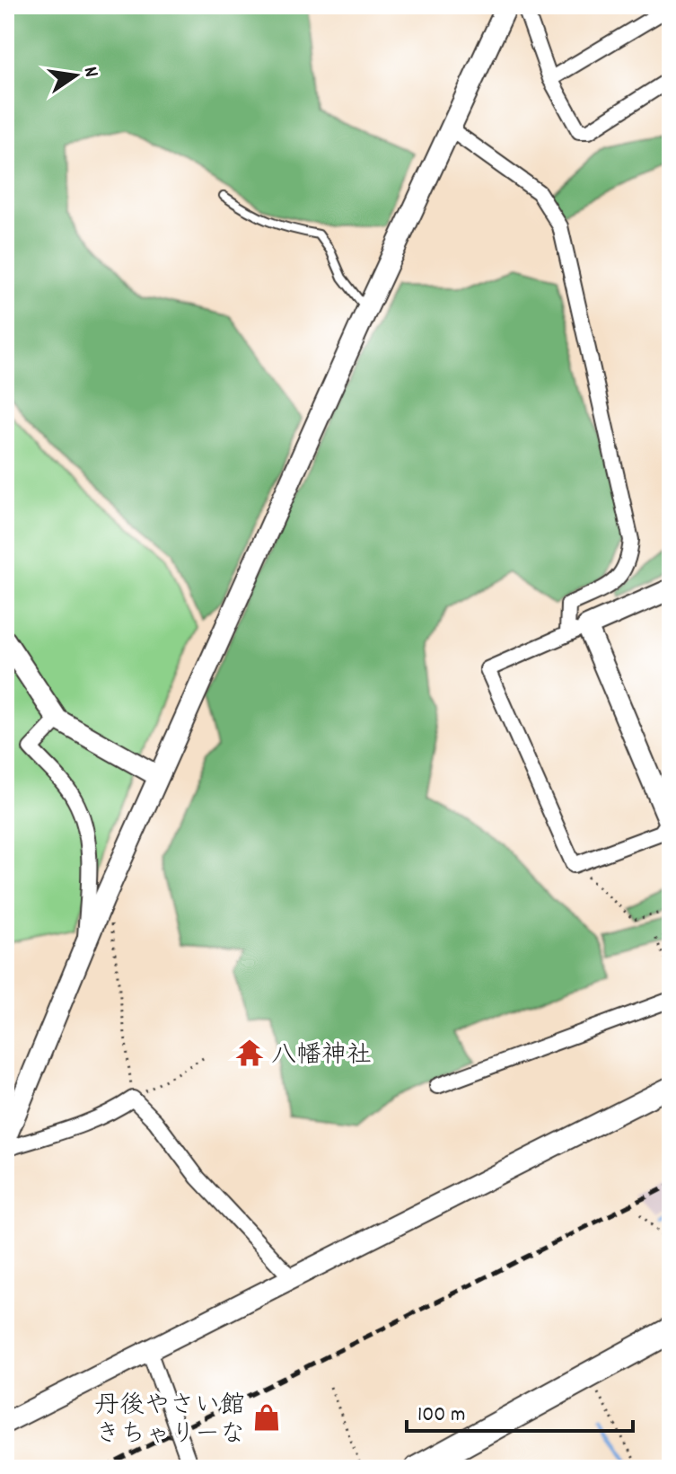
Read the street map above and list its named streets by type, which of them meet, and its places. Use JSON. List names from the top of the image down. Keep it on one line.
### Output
{"places":{"temple":["八幡神社"],"shop":["丹後やさい館 きちゃりーな"]},"scale_bar":"100 m","north":"right"}
